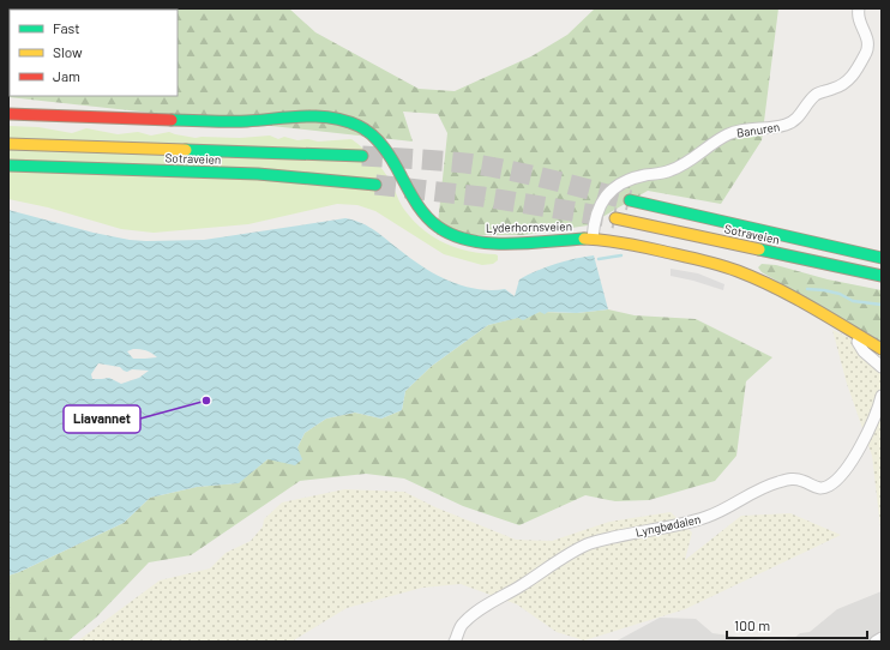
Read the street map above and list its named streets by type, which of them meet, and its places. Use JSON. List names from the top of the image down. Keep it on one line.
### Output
{"streets":{"main road":["Sotraveien","Lyderhornsveien"],"street":["Banuren","Lyngbødalen"]},"crossings":[["Banuren","Lyderhornsveien"]],"places":["Liavannet"],"legend":["Fast","Slow","Jam"],"scale_bar":"100 m"}
